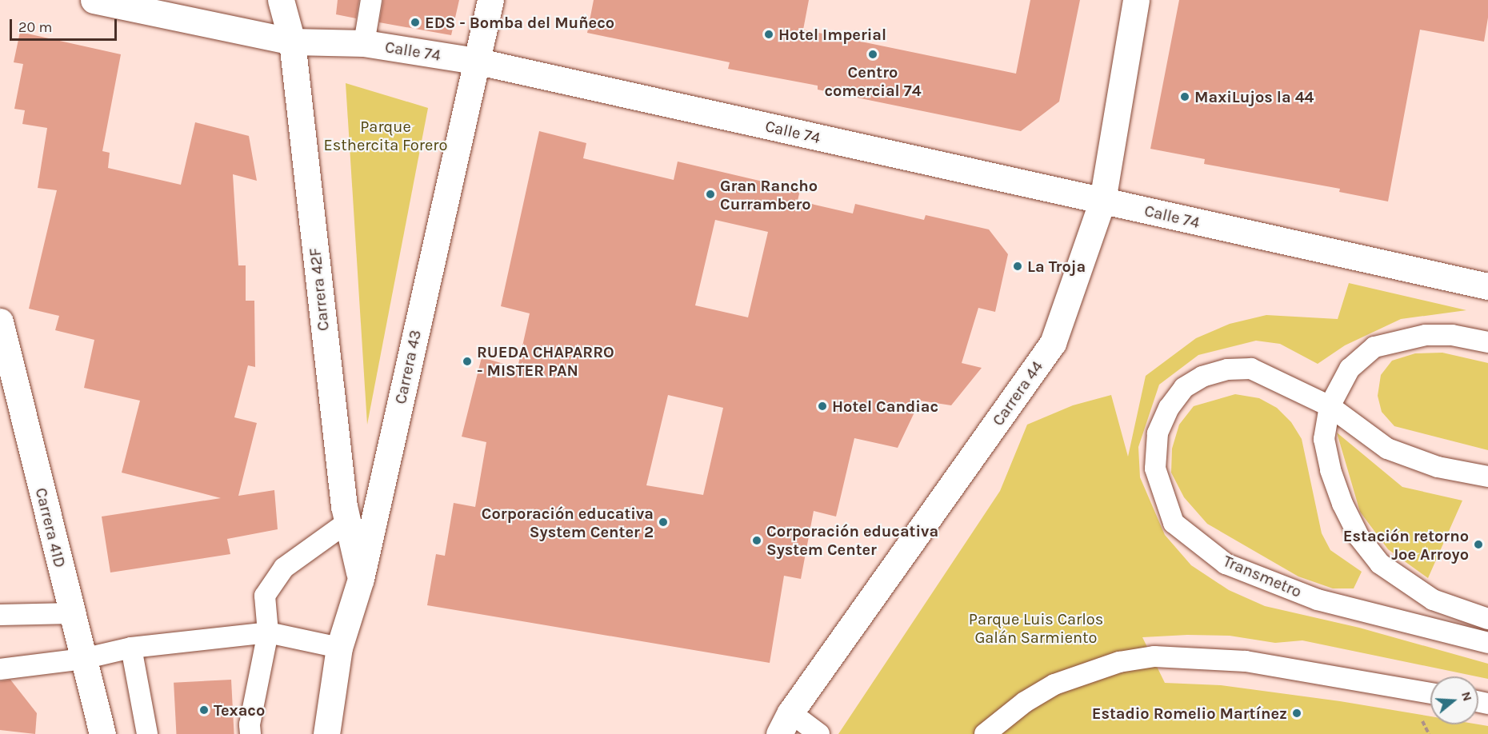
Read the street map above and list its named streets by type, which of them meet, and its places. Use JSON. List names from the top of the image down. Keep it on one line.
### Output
{"streets":{"street":["Calle 74","Carrera 42F","Carrera 43","Carrera 44","Carrera 41D"],"lane":["Transmetro"]},"crossings":[["Calle 74","Carrera 42F"],["Calle 74","Carrera 43"],["Calle 74","Carrera 44"],["Carrera 42F","Carrera 43"]],"parks":["Parque Esthercita Forero","Parque Luis Carlos Galán Sarmiento"],"places":["EDS - Bomba del Muñeco","Hotel Imperial","Centro comercial 74","MaxiLujos la 44","Gran Rancho Currambero","La Troja","RUEDA CHAPARRO - MISTER PAN","Hotel Candiac","Corporación educativa System Center 2","Corporación educativa System Center","Estación retorno Joe Arroyo","Texaco","Estadio Romelio Martínez"],"scale_bar":"20 m","north":"right"}
